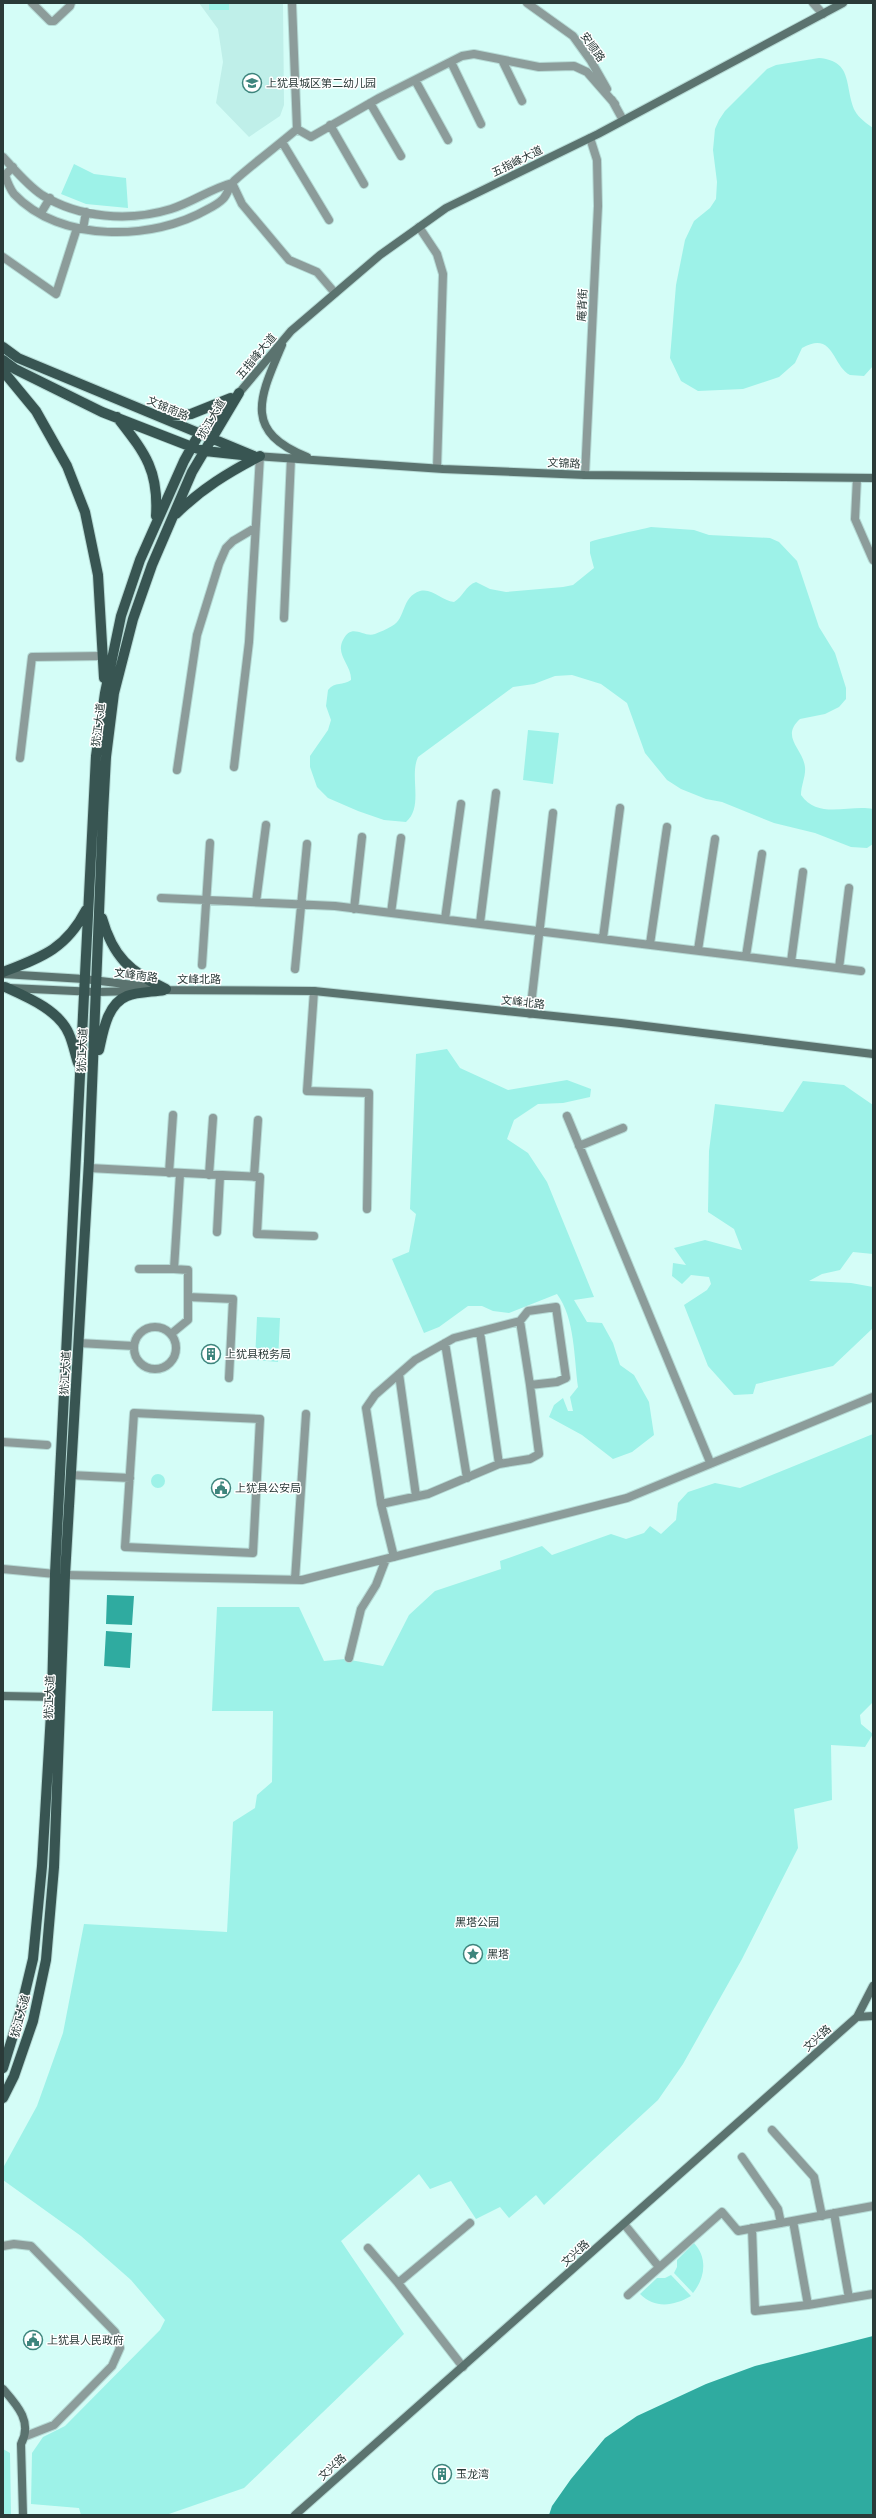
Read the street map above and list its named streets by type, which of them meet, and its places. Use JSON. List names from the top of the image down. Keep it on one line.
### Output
{"streets":{"main road":["五指峰大道","文锦南路","犹江大道","文锦路","文峰南路","文峰北路","文兴路"],"street":["安顺路","庵背街"]},"crossings":[["安顺路","五指峰大道"],["五指峰大道","庵背街"],["五指峰大道","犹江大道"],["庵背街","文锦路"],["文锦南路","犹江大道"],["文锦南路","文锦路"],["犹江大道","文峰南路"],["文峰南路","文峰北路"]],"parks":["黑塔公园"],"places":{"school or university":["上犹县城区第二幼儿园"],"building":["上犹县税务局","玉龙湾"],"public building":["上犹县公安局","上犹县人民政府"],"place":["黑塔"]}}
